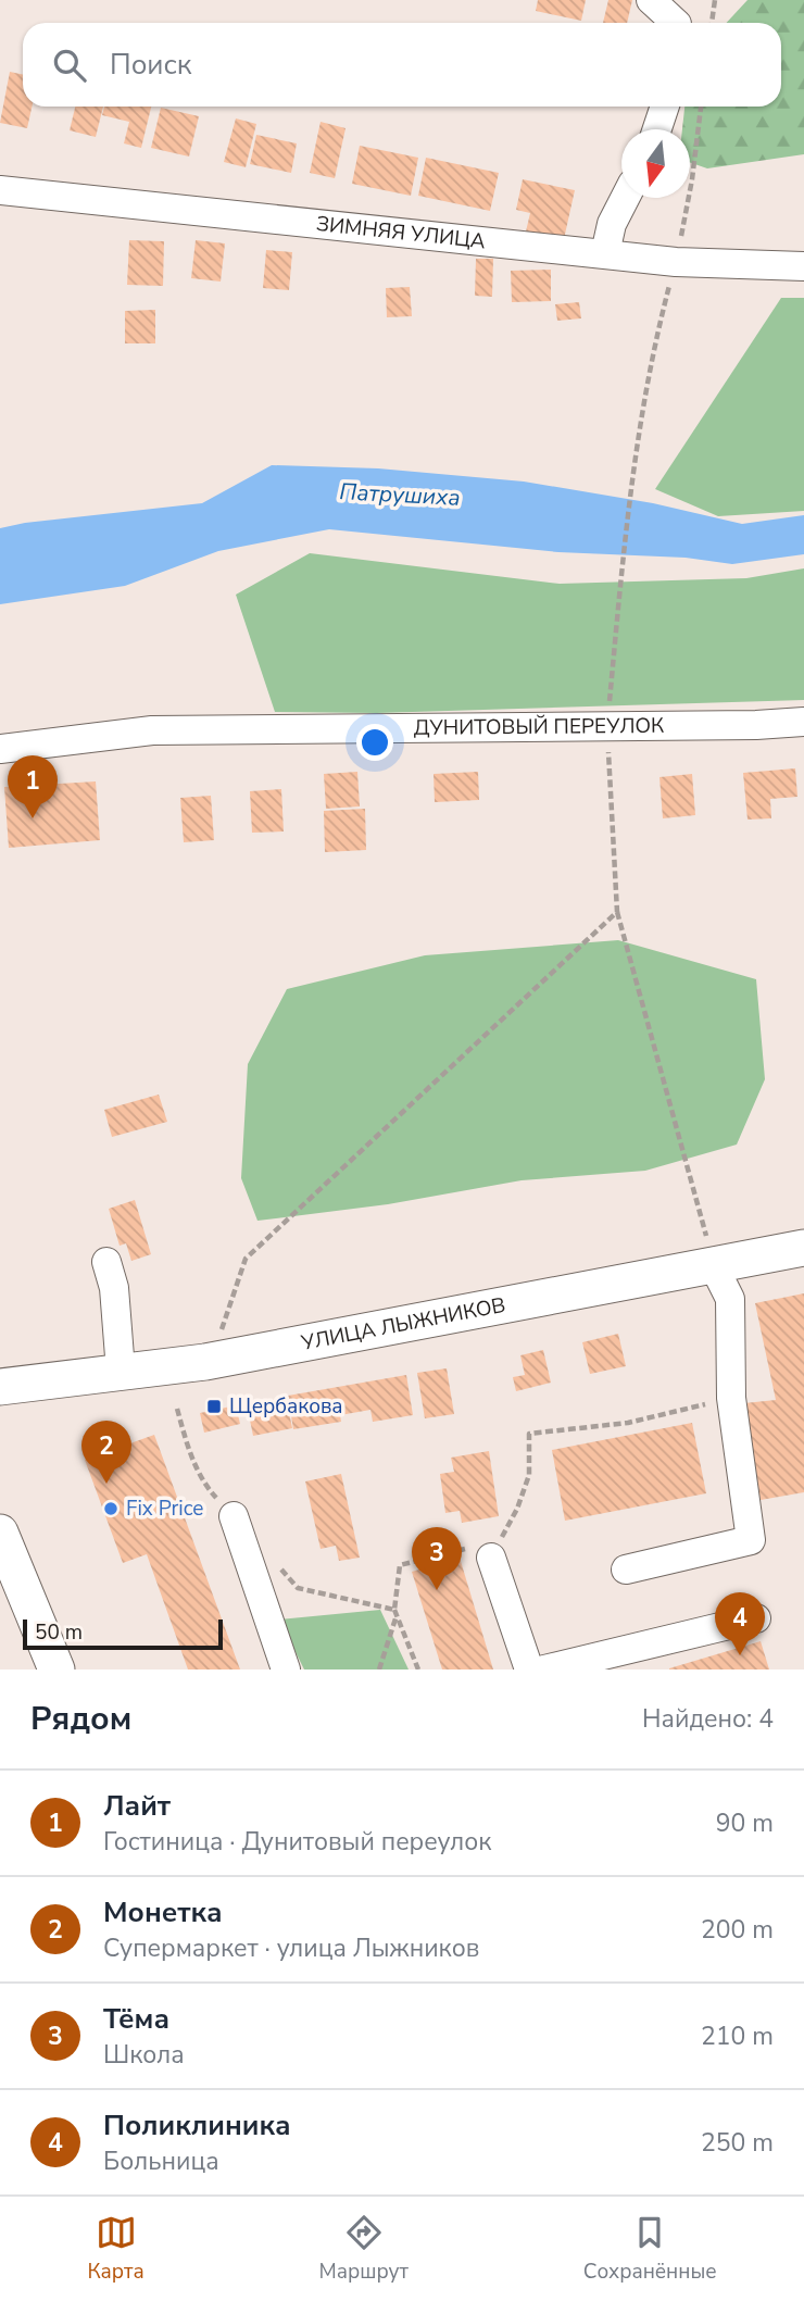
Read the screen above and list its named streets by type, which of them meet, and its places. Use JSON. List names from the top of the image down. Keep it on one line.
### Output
{"streets":{"main road":["УЛИЦА ЛЫЖНИКОВ"],"street":["ЗИМНЯЯ УЛИЦА","ДУНИТОВЫЙ ПЕРЕУЛОК"]},"water":["Патрушиха"],"places":{"transit":["Щербакова"],"other":["Fix Price"]},"scale_bar":"50 m","north":"bottom","page":{"search":"Поиск","pins":["1","2","3","4"],"scale":"50 m","heading":["Рядом","Найдено: 4"],"list":[{"mark":"1","name":"Лайт","note":"Гостиница · Дунитовый переулок","value":"90 m"},{"mark":"2","name":"Монетка","note":"Супермаркет · улица Лыжников","value":"200 m"},{"mark":"3","name":"Тёма","note":"Школа","value":"210 m"},{"mark":"4","name":"Поликлиника","note":"Больница","value":"250 m"}],"nav":["Карта","Маршрут","Сохранённые"]}}
